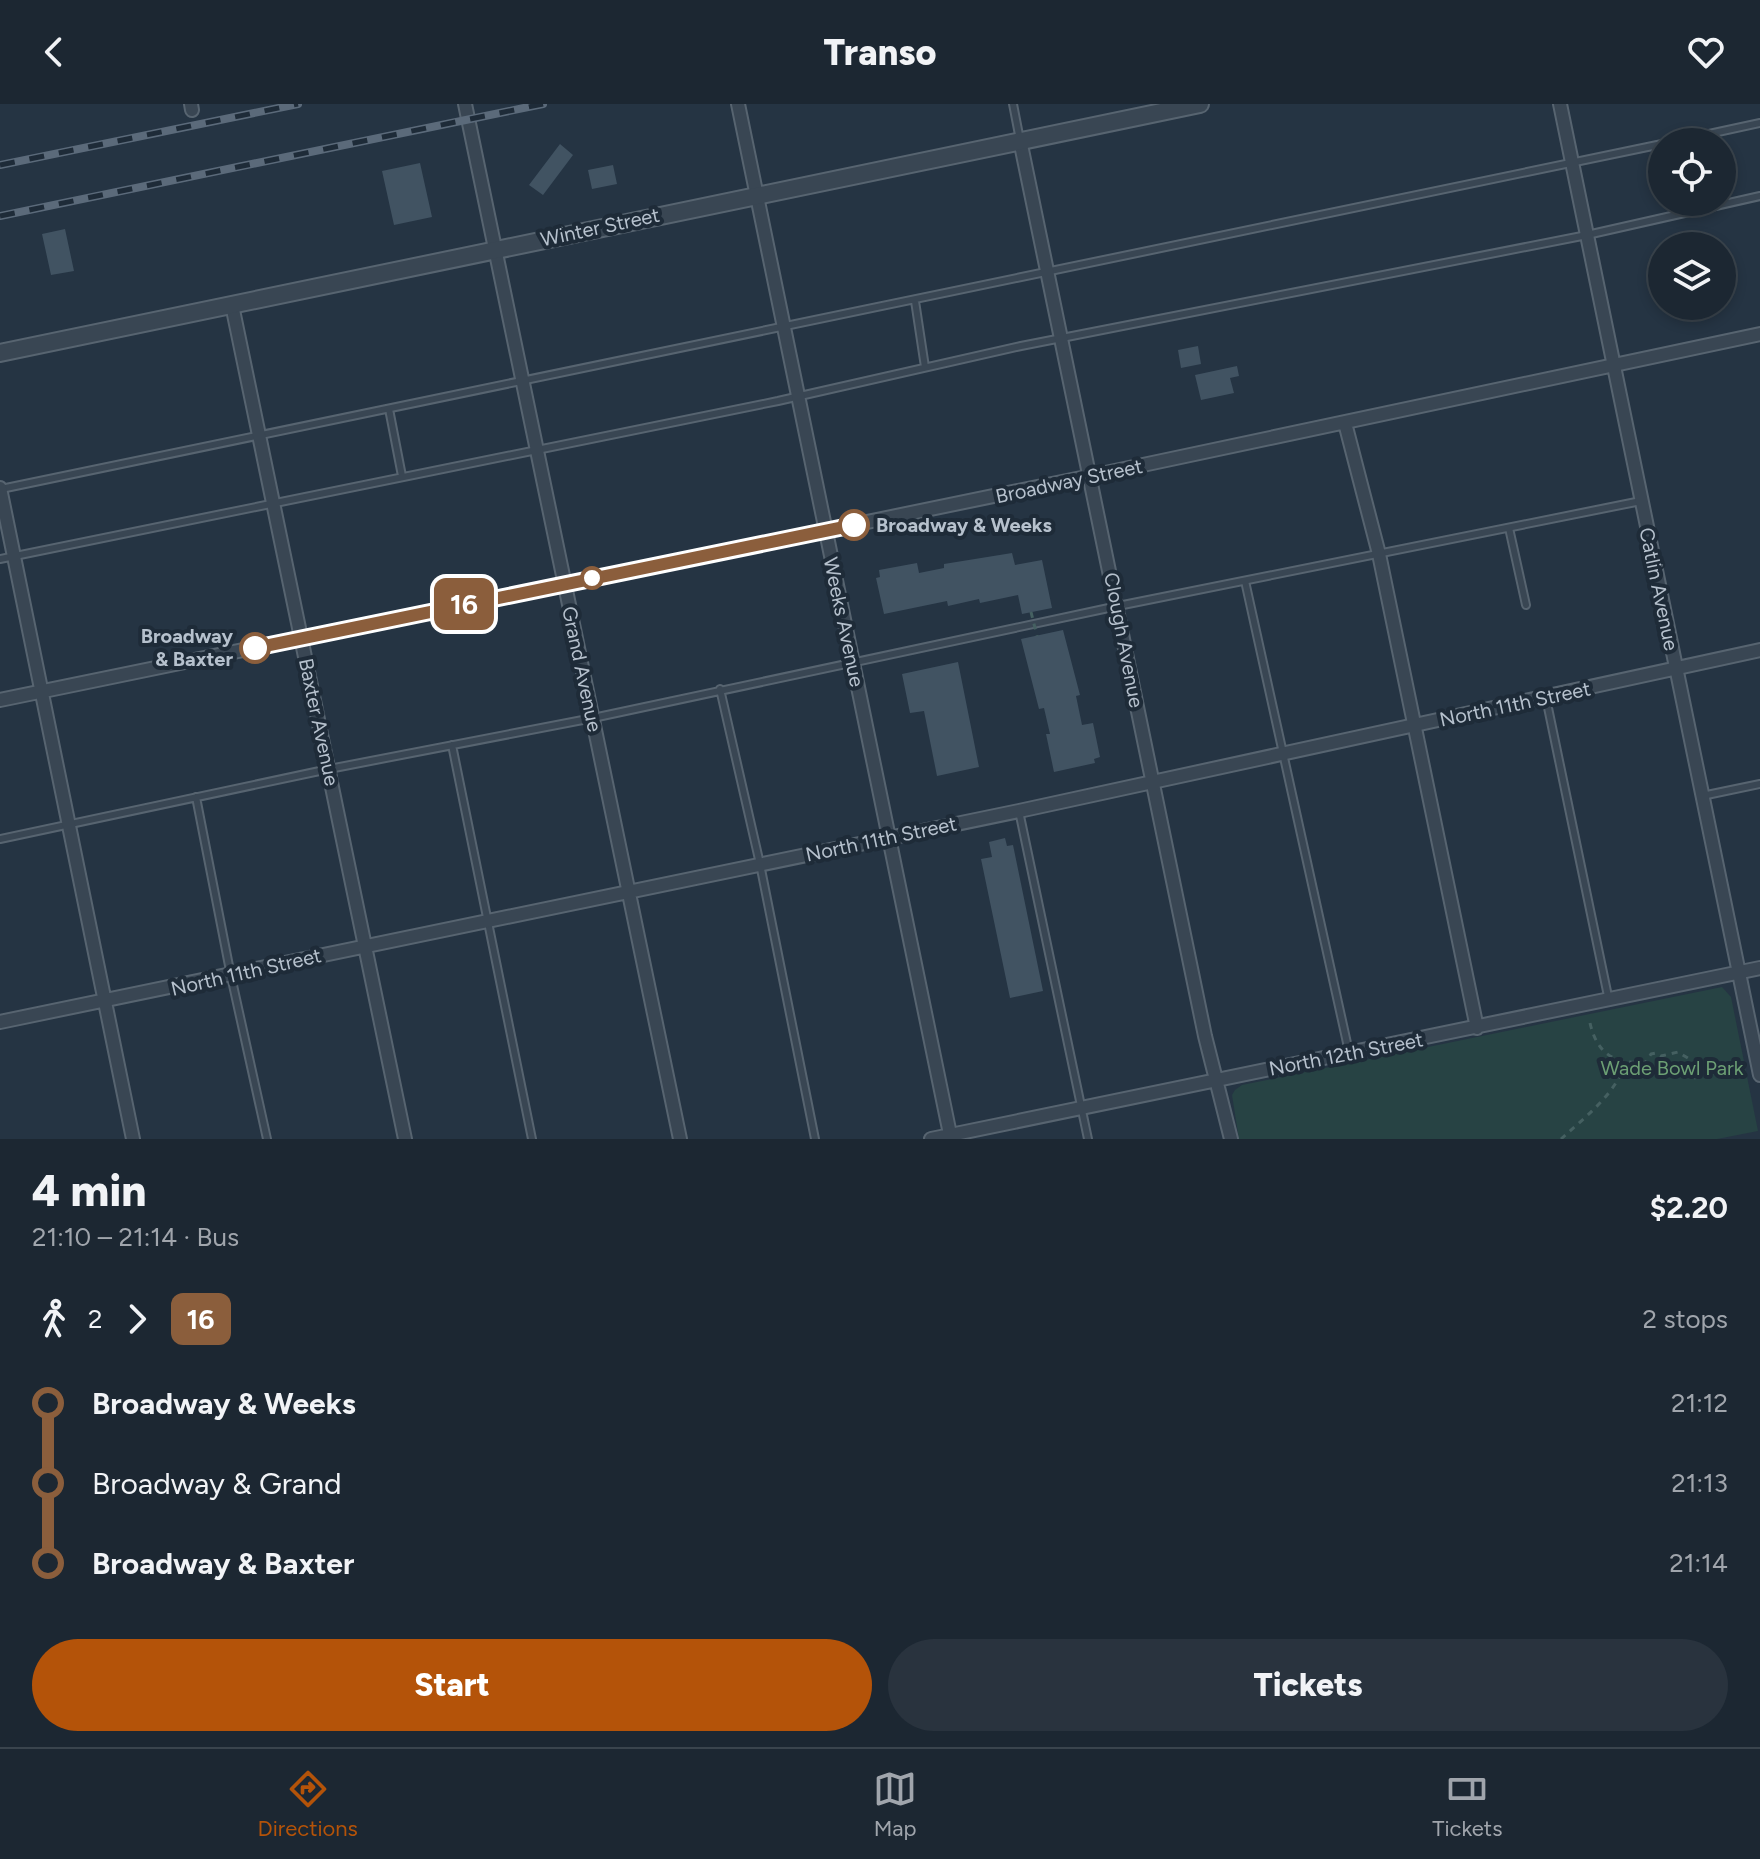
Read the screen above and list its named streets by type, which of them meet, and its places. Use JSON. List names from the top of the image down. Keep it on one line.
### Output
{"streets":{"street":["Winter Street","Broadway Street","Catlin Avenue","Weeks Avenue","Clough Avenue","Grand Avenue","North 11th Street","Baxter Avenue","North 12th Street"]},"crossings":[["Winter Street","Weeks Avenue"],["Winter Street","Clough Avenue"],["Winter Street","Grand Avenue"],["Winter Street","Baxter Avenue"],["Broadway Street","Catlin Avenue"],["Broadway Street","Weeks Avenue"],["Broadway Street","Clough Avenue"],["Broadway Street","Grand Avenue"],["Broadway Street","Baxter Avenue"],["Catlin Avenue","North 11th Street"],["Catlin Avenue","North 12th Street"],["Weeks Avenue","North 11th Street"],["Weeks Avenue","North 12th Street"],["Clough Avenue","North 11th Street"],["Clough Avenue","North 12th Street"],["Grand Avenue","North 11th Street"],["North 11th Street","Baxter Avenue"]],"parks":["Wade Bowl Park"],"places":["Broadway & Weeks","Broadway & Baxter"],"lines":["bus line 16"],"page":{"header":"Transo","on_map":"16","heading":["4 min","21:10 – 21:14 · Bus","$2.20"],"legs":["2","16","2 stops"],"list":[{"name":"Broadway & Weeks","value":"21:12"},{"name":"Broadway & Grand","value":"21:13"},{"name":"Broadway & Baxter","value":"21:14"}],"buttons":["Start","Tickets"],"tabs":["Directions","Map","Tickets"]}}
